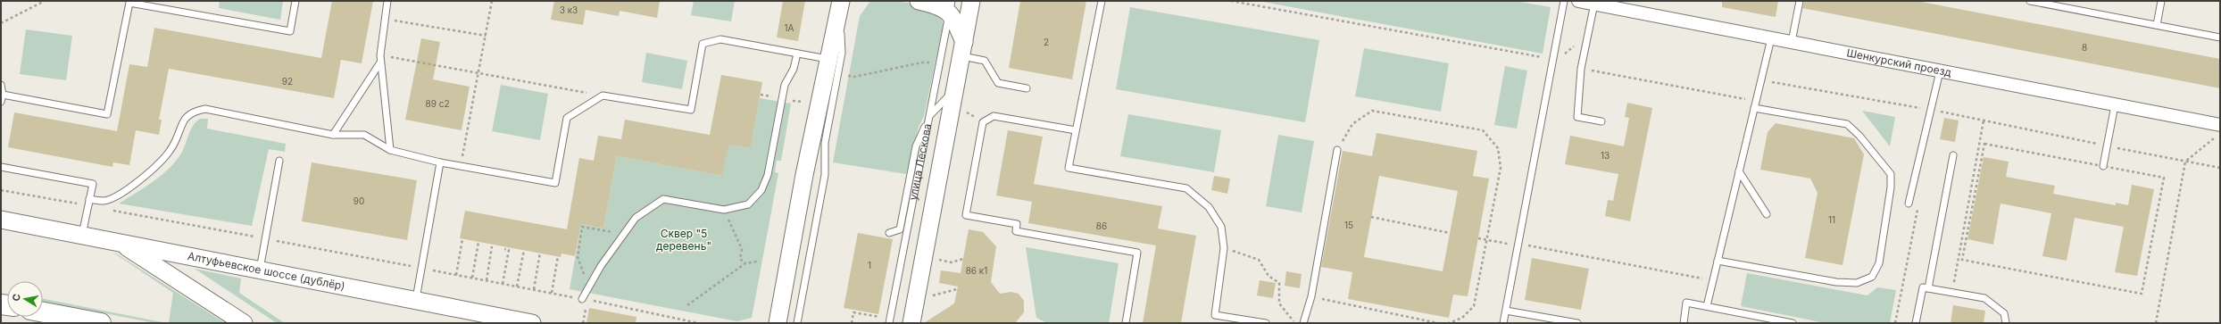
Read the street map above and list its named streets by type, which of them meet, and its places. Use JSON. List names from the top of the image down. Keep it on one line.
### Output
{"streets":{"main road":["улица Лескова","Алтуфьевское шоссе (дублёр)"],"street":["Шенкурский проезд"]},"parks":["Сквер \"5 деревень\""],"house_numbers":["3 к3","1А","2","8","92","89 с2","13","90","11","15","86","1","86 к1"],"north":"left"}
